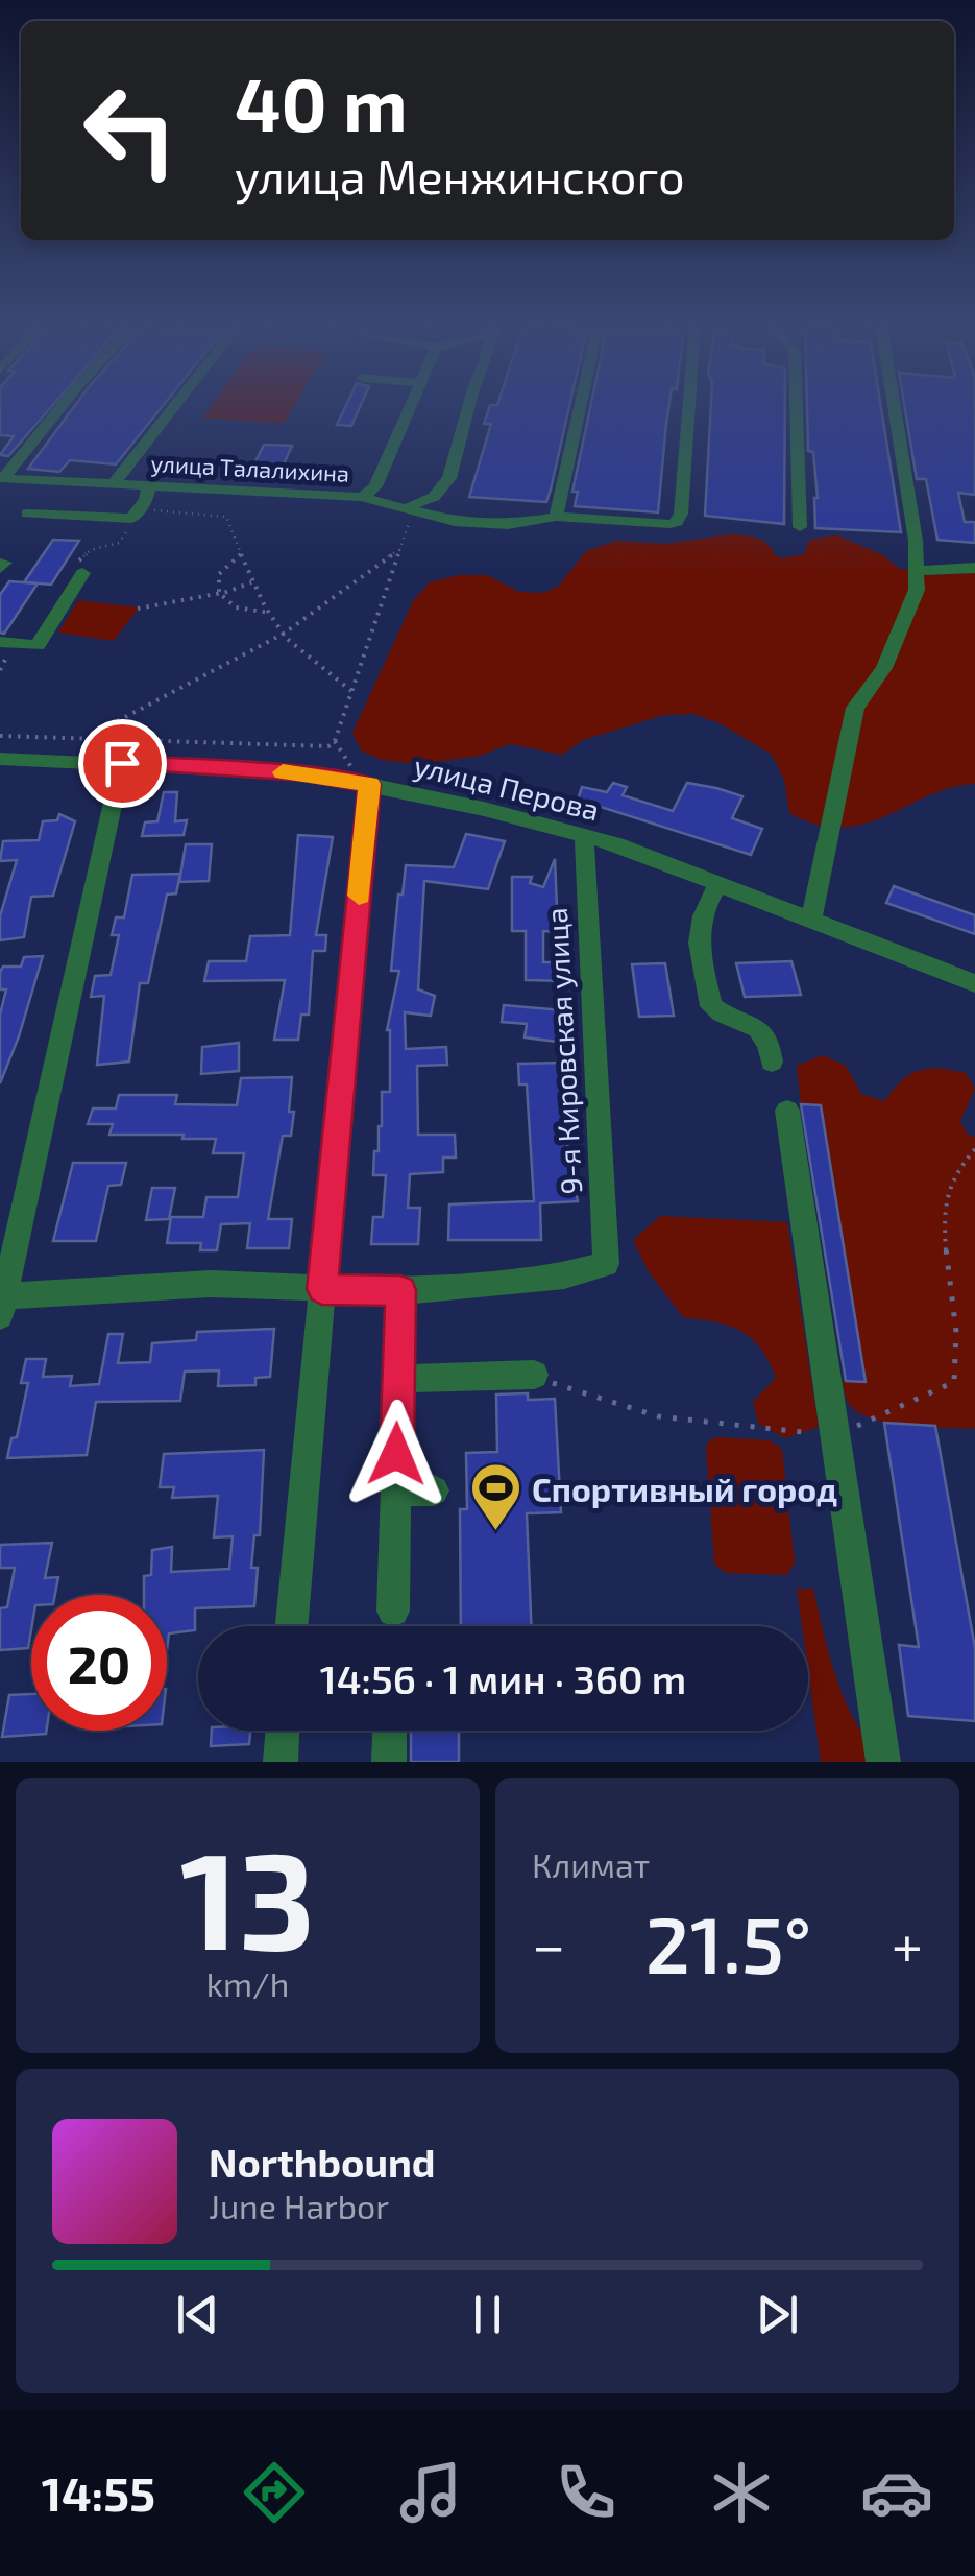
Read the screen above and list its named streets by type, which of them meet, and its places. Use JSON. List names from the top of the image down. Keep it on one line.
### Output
{"streets":{"street":["улица Талалихина","улица Перова","9-я Кировская улица"]},"crossings":[["улица Перова","9-я Кировская улица"]],"places":{"sports":["Спортивный город"]},"page":{"turn":["40 m","улица Менжинского"],"limit":"20","trip":"14:56 · 1 мин · 360 m","tile":[["13","km/h"],"Климат"],"heat":["−","21.5°","+"],"song":["Northbound","June Harbor"],"tabs":"14:55"}}
